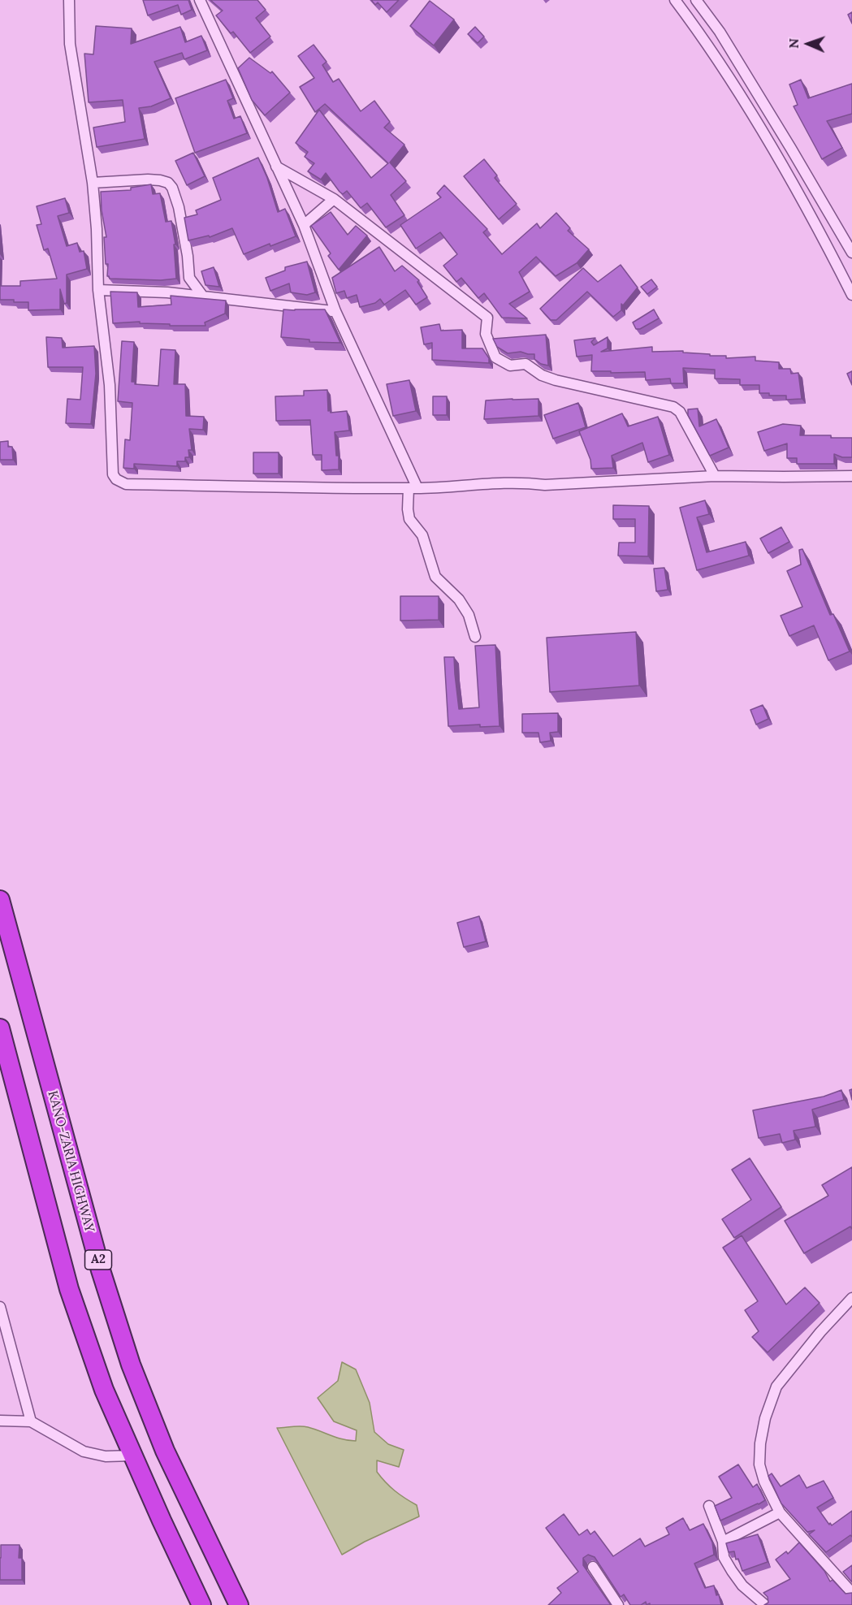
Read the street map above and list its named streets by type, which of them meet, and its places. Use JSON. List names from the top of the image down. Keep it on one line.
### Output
{"streets":{"highway":["KANO-ZARIA HIGHWAY","A2"]},"north":"left"}
